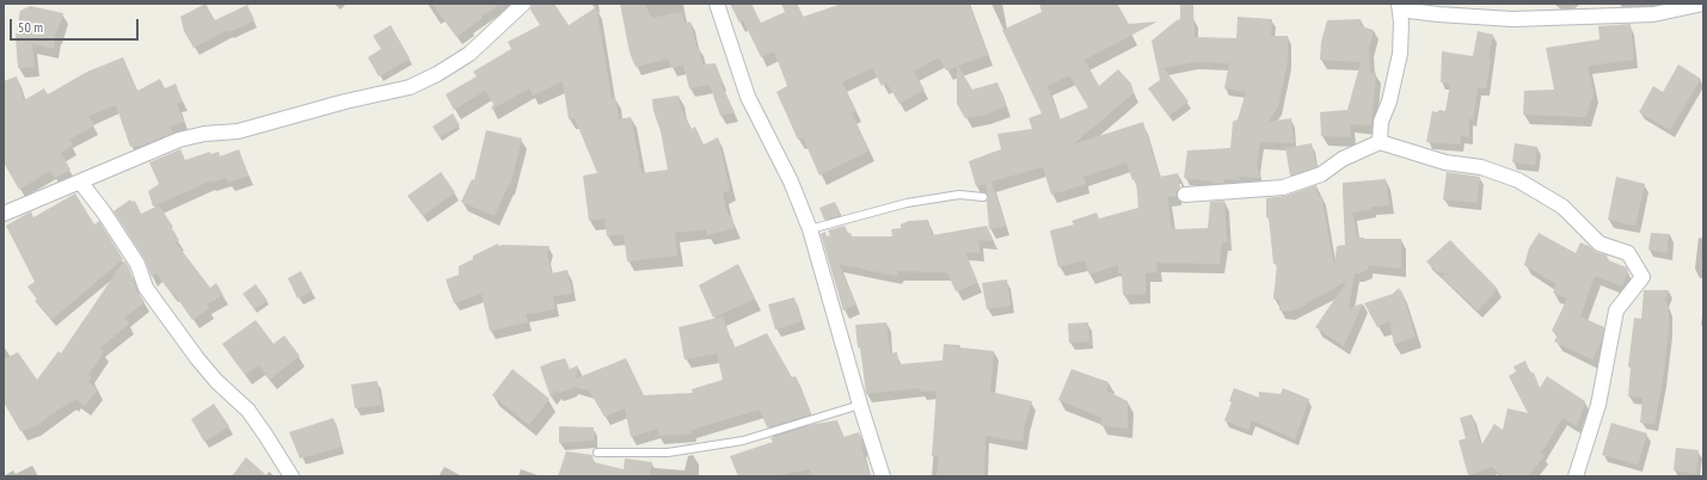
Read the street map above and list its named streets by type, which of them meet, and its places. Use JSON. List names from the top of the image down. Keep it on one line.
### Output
{"scale_bar":"50 m"}
